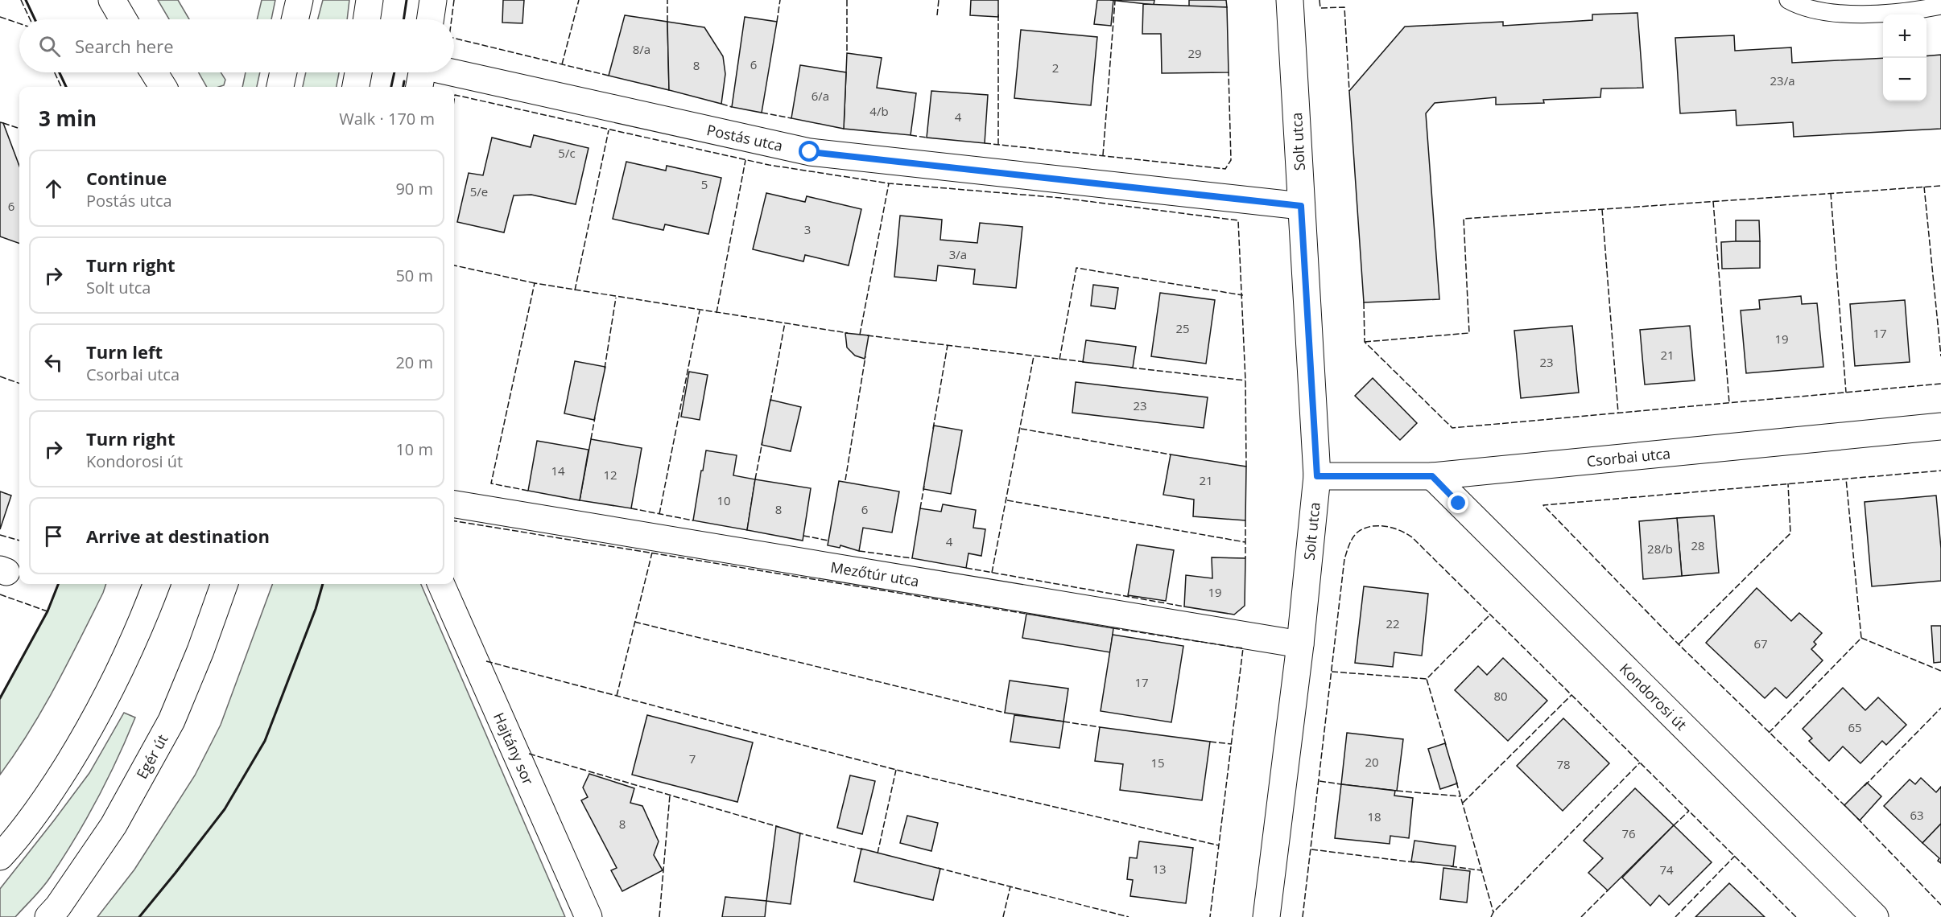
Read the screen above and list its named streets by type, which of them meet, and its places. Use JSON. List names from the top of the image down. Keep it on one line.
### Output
{"streets":{"street":["Postás utca","Solt utca","Csorbai utca","Mezőtúr utca","Kondorosi út","Hajtány sor","Egér út"]},"crossings":[["Postás utca","Solt utca"],["Solt utca","Csorbai utca"],["Solt utca","Mezőtúr utca"],["Csorbai utca","Kondorosi út"]],"house_numbers":["8/a","29","6","8","2","23/a","6/a","4/b","4","5/c","5","5/e","6","3","3/a","25","17","19","21","23","23","14","12","21","10","8","6","4","28","28/b","19","22","67","17","80","65","7","20","15","78","63","18","8","76","13","74"],"page":{"map_buttons":["+","−"],"search":"Search here","heading":["3 min","Walk · 170 m"],"list":[["Continue","Postás utca","90 m"],["Turn right","Solt utca","50 m"],["Turn left","Csorbai utca","20 m"],["Turn right","Kondorosi út","10 m"],"Arrive at destination"]}}
